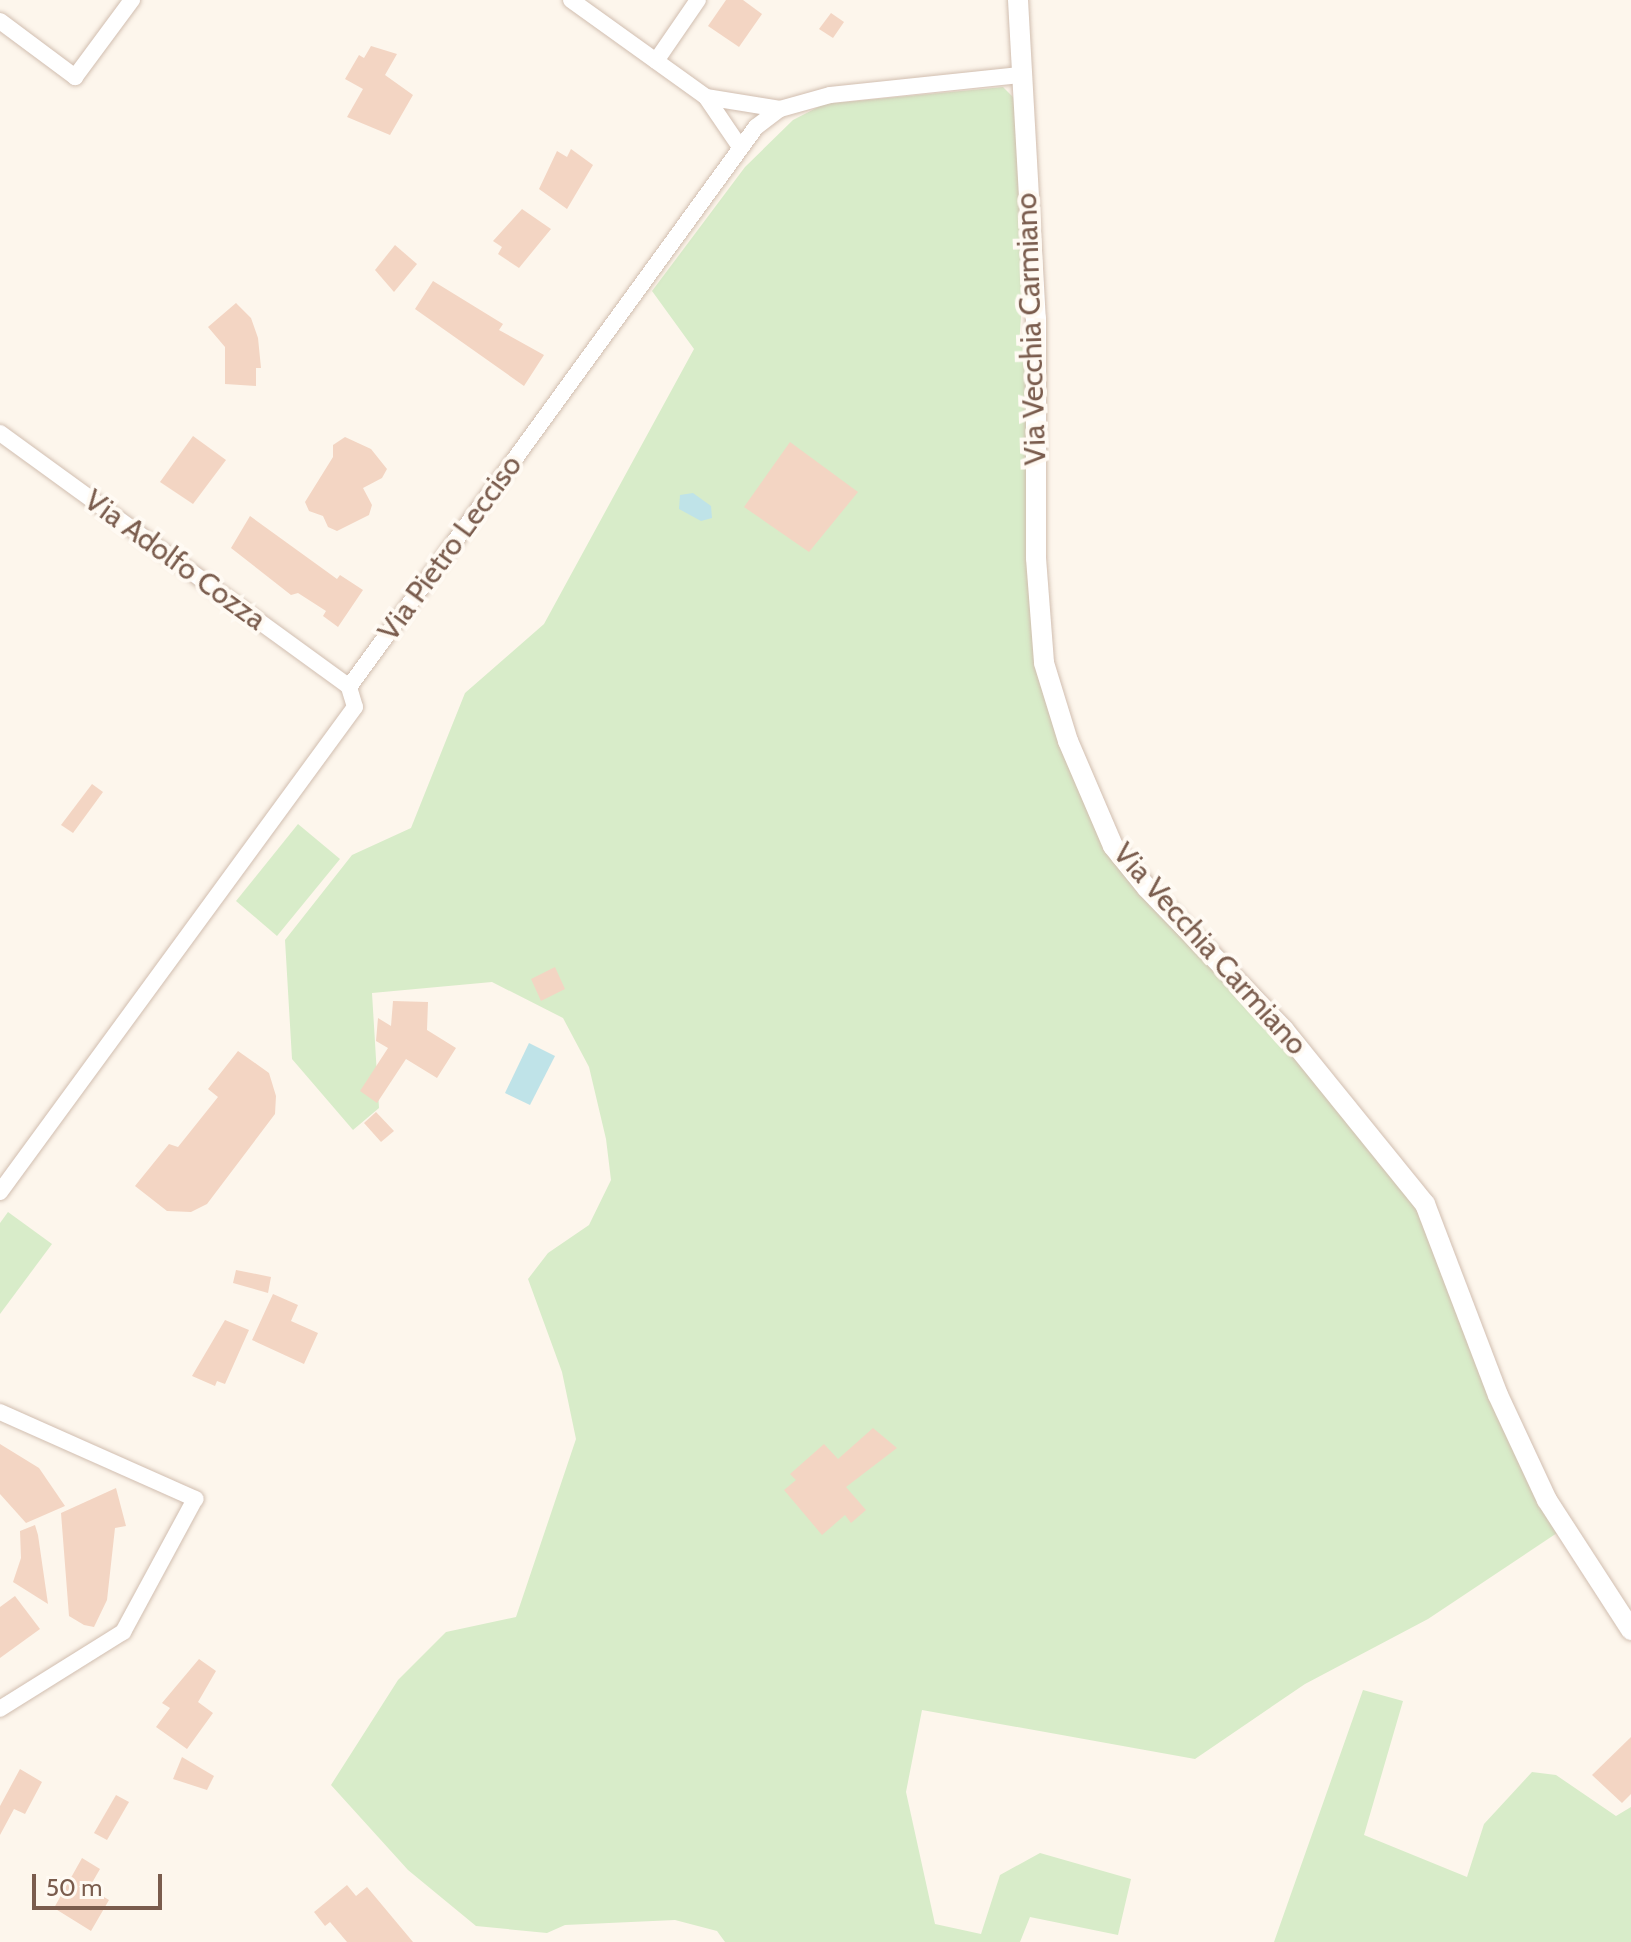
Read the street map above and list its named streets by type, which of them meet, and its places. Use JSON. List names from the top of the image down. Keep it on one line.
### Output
{"streets":{"street":["Via Vecchia Carmiano","Via Pietro Lecciso","Via Adolfo Cozza"]},"crossings":[["Via Pietro Lecciso","Via Adolfo Cozza"]],"scale_bar":"50 m"}
